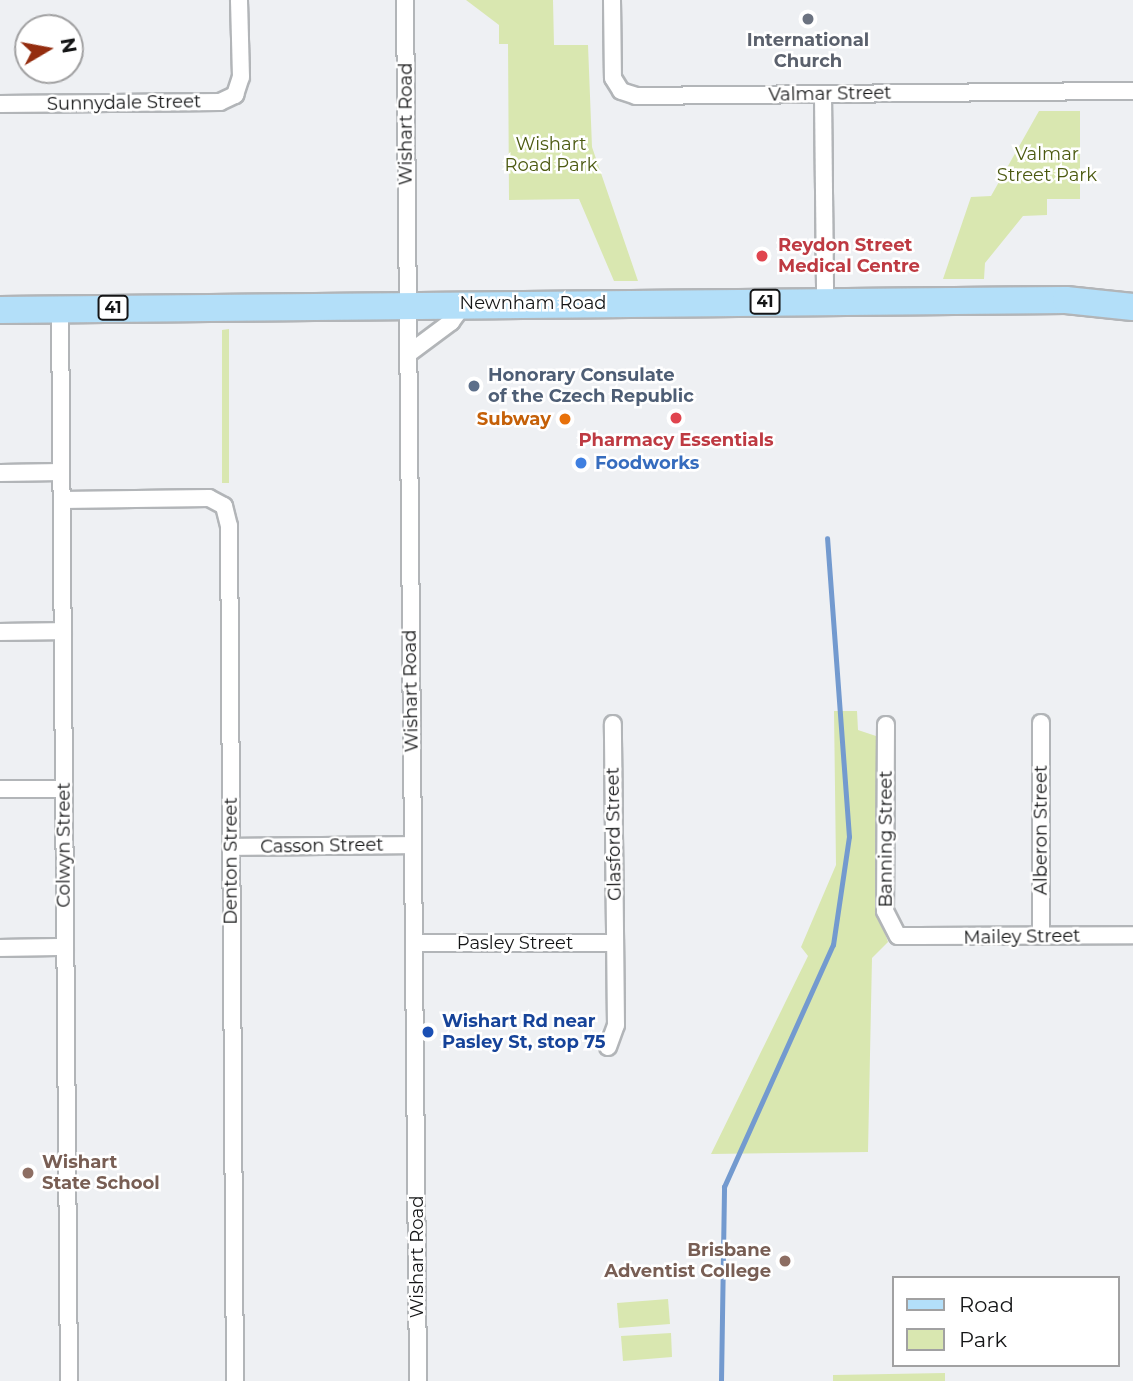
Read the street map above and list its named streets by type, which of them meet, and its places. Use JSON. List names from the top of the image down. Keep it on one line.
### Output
{"streets":{"main road":["41","Newnham Road"],"street":["Valmar Street","Sunnydale Street","Wishart Road","Alberon Street","Glasford Street","Banning Street","Colwyn Street","Casson Street","Denton Street","Mailey Street","Pasley Street"]},"crossings":[["Wishart Road","Newnham Road"],["Wishart Road","Casson Street"],["Wishart Road","Pasley Street"],["Newnham Road","Colwyn Street"],["Alberon Street","Mailey Street"],["Glasford Street","Pasley Street"],["Banning Street","Mailey Street"],["Colwyn Street","Denton Street"],["Casson Street","Denton Street"]],"parks":["Wishart Road Park","Valmar Street Park"],"places":["International Church","Reydon Street Medical Centre","Honorary Consulate of the Czech Republic","Pharmacy Essentials","Subway","Foodworks","Wishart Rd near Pasley St, stop 75","Wishart State School","Brisbane Adventist College"],"legend":["Road","Park"],"north":"right"}
